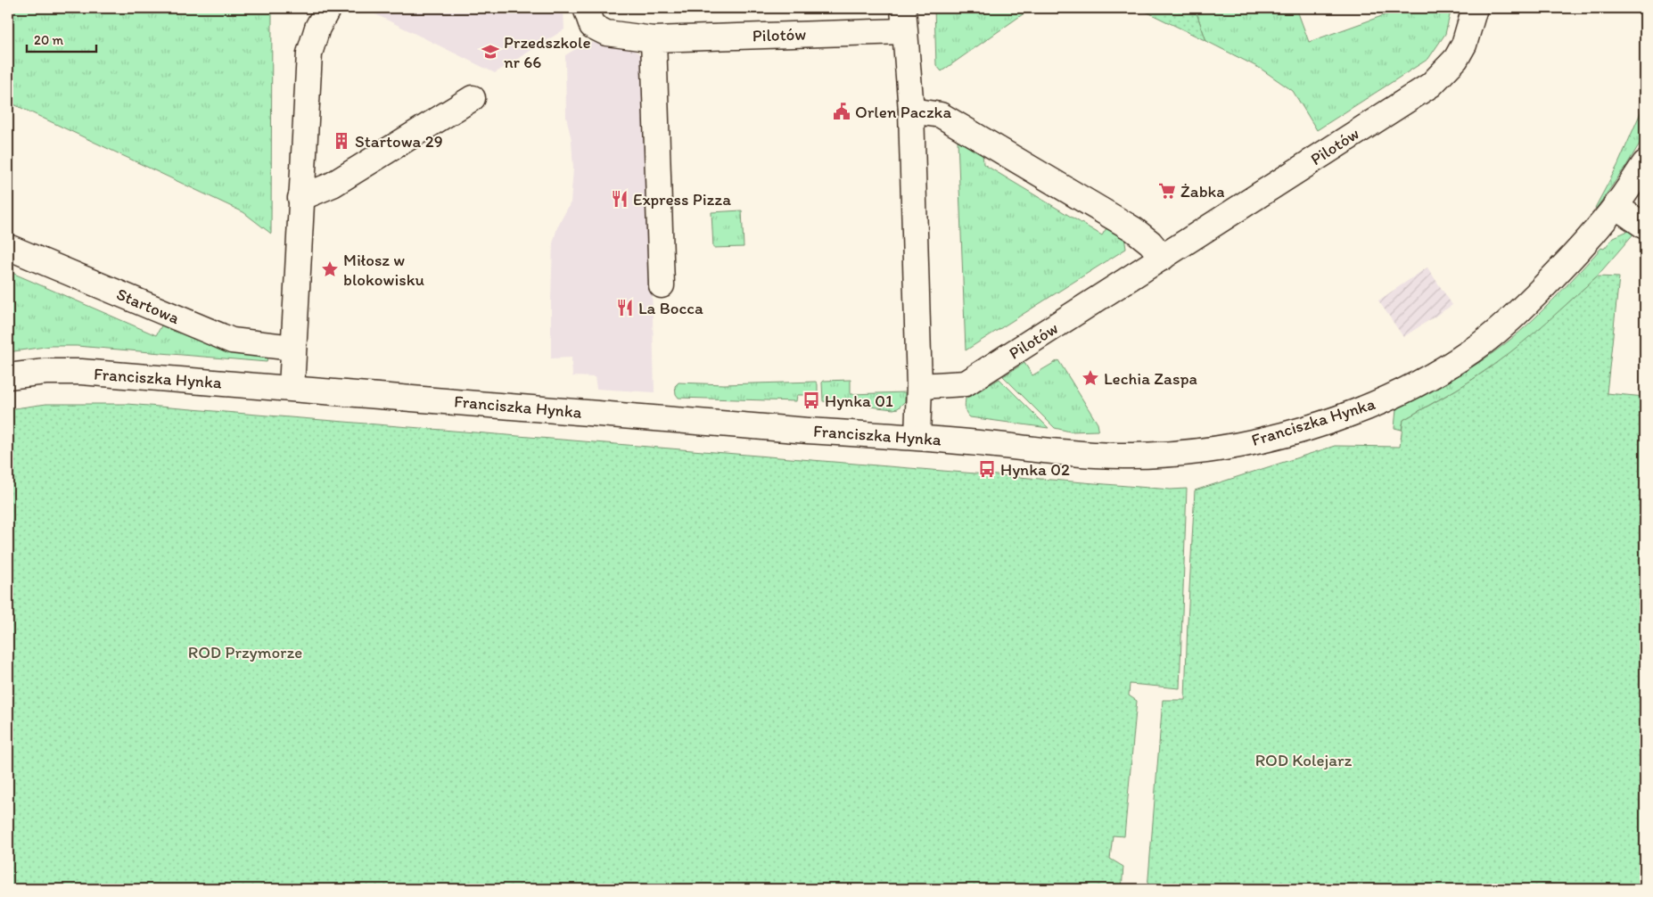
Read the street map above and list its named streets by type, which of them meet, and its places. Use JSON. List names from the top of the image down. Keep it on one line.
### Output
{"streets":{"street":["Pilotów","Startowa","Franciszka Hynka"]},"crossings":[["Pilotów","Franciszka Hynka"]],"parks":["ROD Przymorze","ROD Kolejarz"],"places":{"school or university":["Przedszkole nr 66"],"public building":["Orlen Paczka"],"building":["Startowa 29"],"supermarket":["Żabka"],"restaurant":["Express Pizza","La Bocca"],"place":["Miłosz w blokowisku","Lechia Zaspa"],"bus stop":["Hynka 01","Hynka 02"]},"scale_bar":"20 m"}
